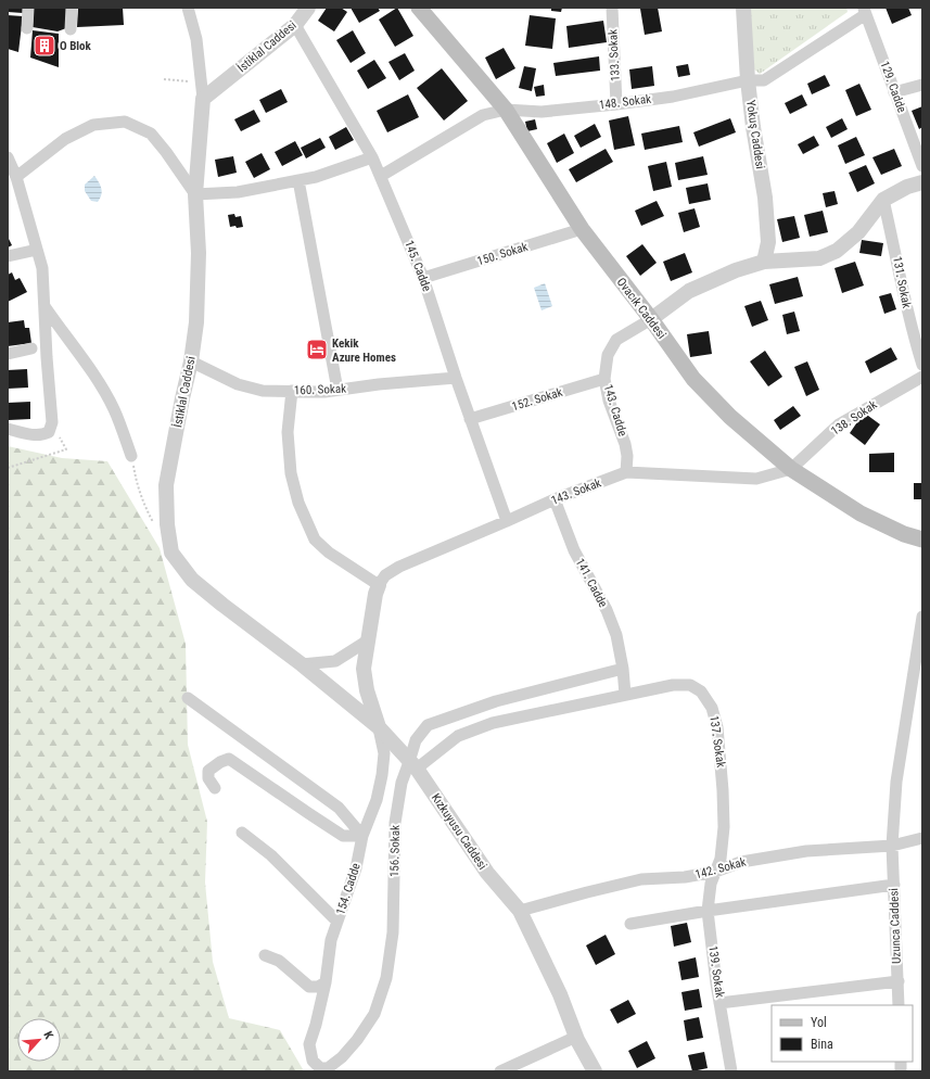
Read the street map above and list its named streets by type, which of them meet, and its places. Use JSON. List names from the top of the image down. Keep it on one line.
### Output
{"streets":{"main road":["Ovacık Caddesi"],"street":["İstiklal Caddesi","133. Sokak","129. Cadde","148. Sokak","Yokuş Caddesi","150. Sokak","145. Cadde","131. Sokak","160. Sokak","152. Sokak","143. Cadde","138. Sokak","143. Sokak","141. Cadde","137. Sokak","Kızkuyusu Caddesi","156. Sokak","142. Sokak","154. Cadde","Uzunca Caddesi","139. Sokak"]},"crossings":[["İstiklal Caddesi","145. Cadde"],["İstiklal Caddesi","160. Sokak"],["İstiklal Caddesi","Kızkuyusu Caddesi"],["İstiklal Caddesi","154. Cadde"],["133. Sokak","148. Sokak"],["129. Cadde","148. Sokak"],["148. Sokak","Yokuş Caddesi"],["148. Sokak","145. Cadde"],["148. Sokak","Ovacık Caddesi"],["150. Sokak","145. Cadde"],["150. Sokak","Ovacık Caddesi"],["145. Cadde","160. Sokak"],["145. Cadde","152. Sokak"],["145. Cadde","143. Sokak"],["Ovacık Caddesi","143. Cadde"],["Ovacık Caddesi","138. Sokak"],["Ovacık Caddesi","143. Sokak"],["152. Sokak","143. Cadde"],["143. Cadde","143. Sokak"],["138. Sokak","143. Sokak"],["143. Sokak","141. Cadde"],["143. Sokak","Kızkuyusu Caddesi"],["141. Cadde","137. Sokak"],["141. Cadde","156. Sokak"],["137. Sokak","Kızkuyusu Caddesi"],["137. Sokak","156. Sokak"],["137. Sokak","142. Sokak"],["137. Sokak","139. Sokak"],["Kızkuyusu Caddesi","156. Sokak"],["Kızkuyusu Caddesi","142. Sokak"],["Kızkuyusu Caddesi","154. Cadde"],["156. Sokak","154. Cadde"],["142. Sokak","Uzunca Caddesi"],["142. Sokak","139. Sokak"]],"places":{"building":["O Blok"],"hotel":["Kekik Azure Homes"]},"legend":["Yol","Bina"],"north":"top right"}
